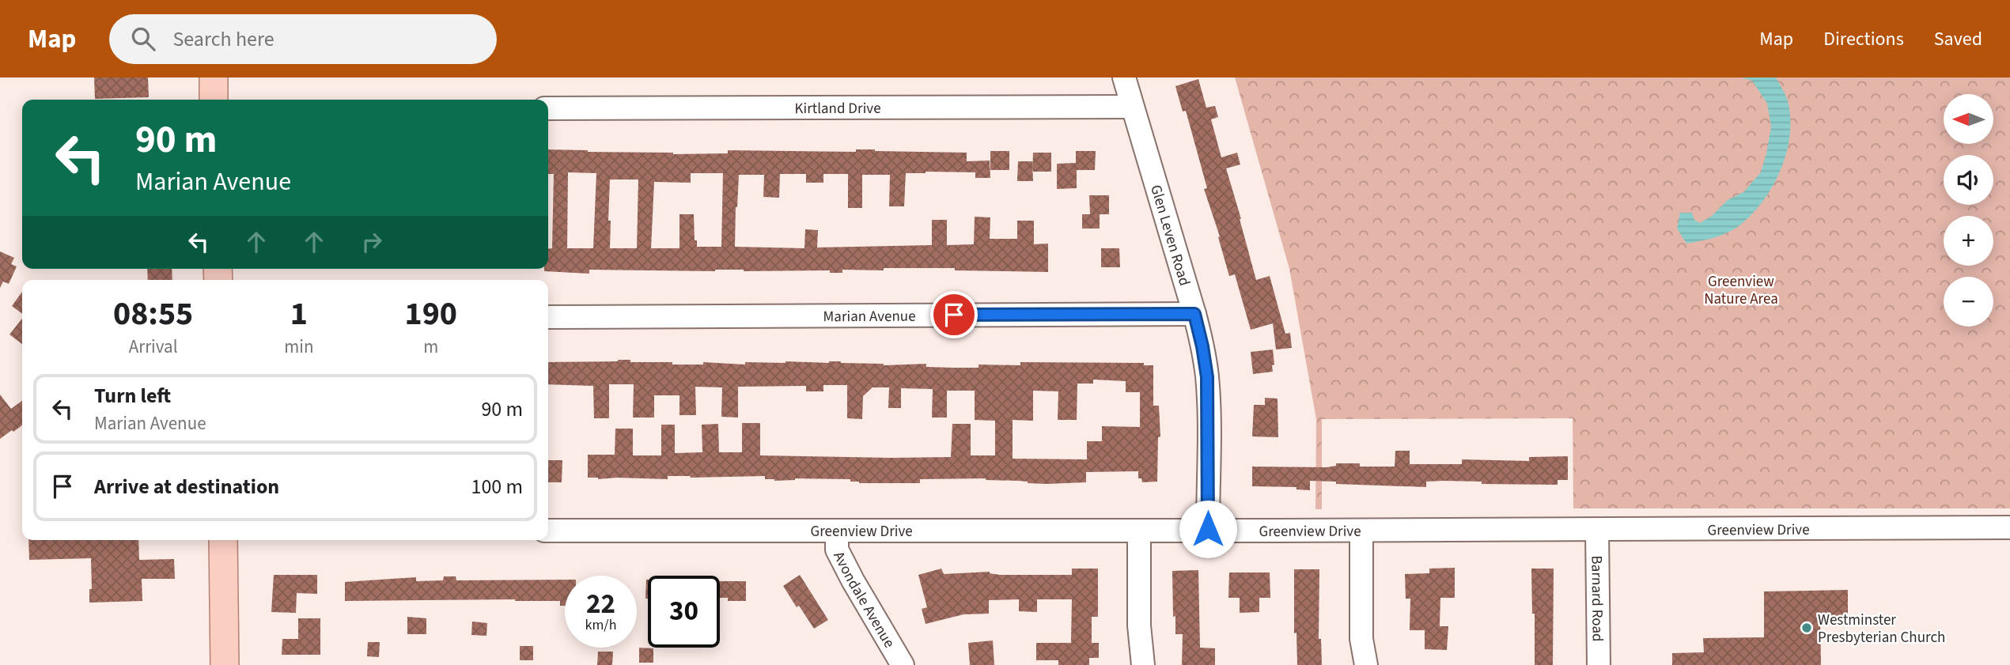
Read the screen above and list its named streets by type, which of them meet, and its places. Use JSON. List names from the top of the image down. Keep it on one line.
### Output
{"streets":{"street":["Kirtland Drive","Glen Leven Road","Marian Avenue","Greenview Drive","Barnard Road","Avondale Avenue"]},"crossings":[["Kirtland Drive","Glen Leven Road"],["Glen Leven Road","Marian Avenue"],["Glen Leven Road","Greenview Drive"],["Greenview Drive","Barnard Road"],["Greenview Drive","Avondale Avenue"]],"parks":["Greenview Nature Area"],"places":["Westminster Presbyterian Church"],"north":"left","page":{"header":"Map","search":"Search here","nav":["Map","Directions","Saved"],"map_buttons":["+","−"],"turn":["90 m","Marian Avenue"],"eta":["08:55","Arrival","1","min","190","m"],"list":[{"name":"Turn left","note":"Marian Avenue","value":"90 m"},{"name":"Arrive at destination","value":"100 m"}],"speed":"22 km/h","limit":"30"}}
